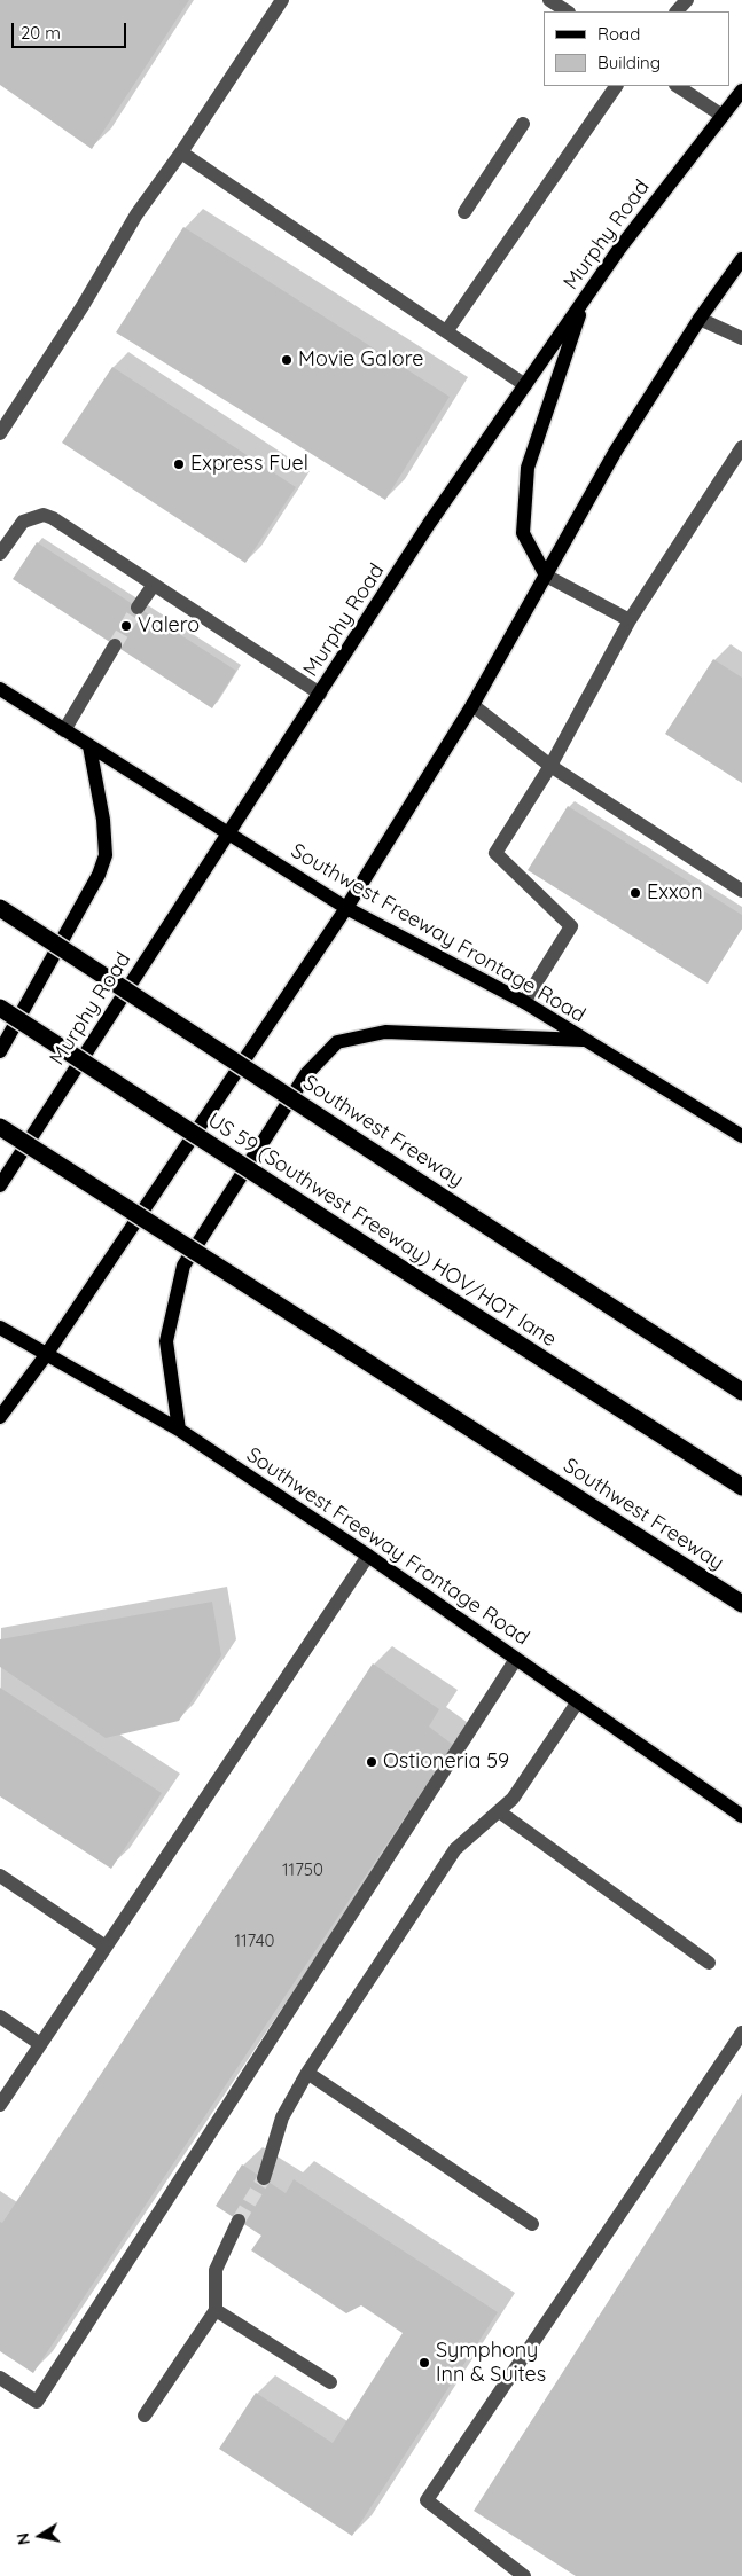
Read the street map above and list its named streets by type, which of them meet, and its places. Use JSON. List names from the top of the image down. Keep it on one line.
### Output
{"streets":{"highway":["Southwest Freeway","US 59 (Southwest Freeway) HOV/HOT lane"],"main road":["Murphy Road","Southwest Freeway Frontage Road"]},"crossings":[["Murphy Road","Southwest Freeway Frontage Road"]],"places":["Movie Galore","Express Fuel","Valero","Exxon","Ostioneria 59","Symphony Inn & Suites"],"house_numbers":["11750","11740"],"legend":["Road","Building"],"scale_bar":"20 m","north":"left"}
